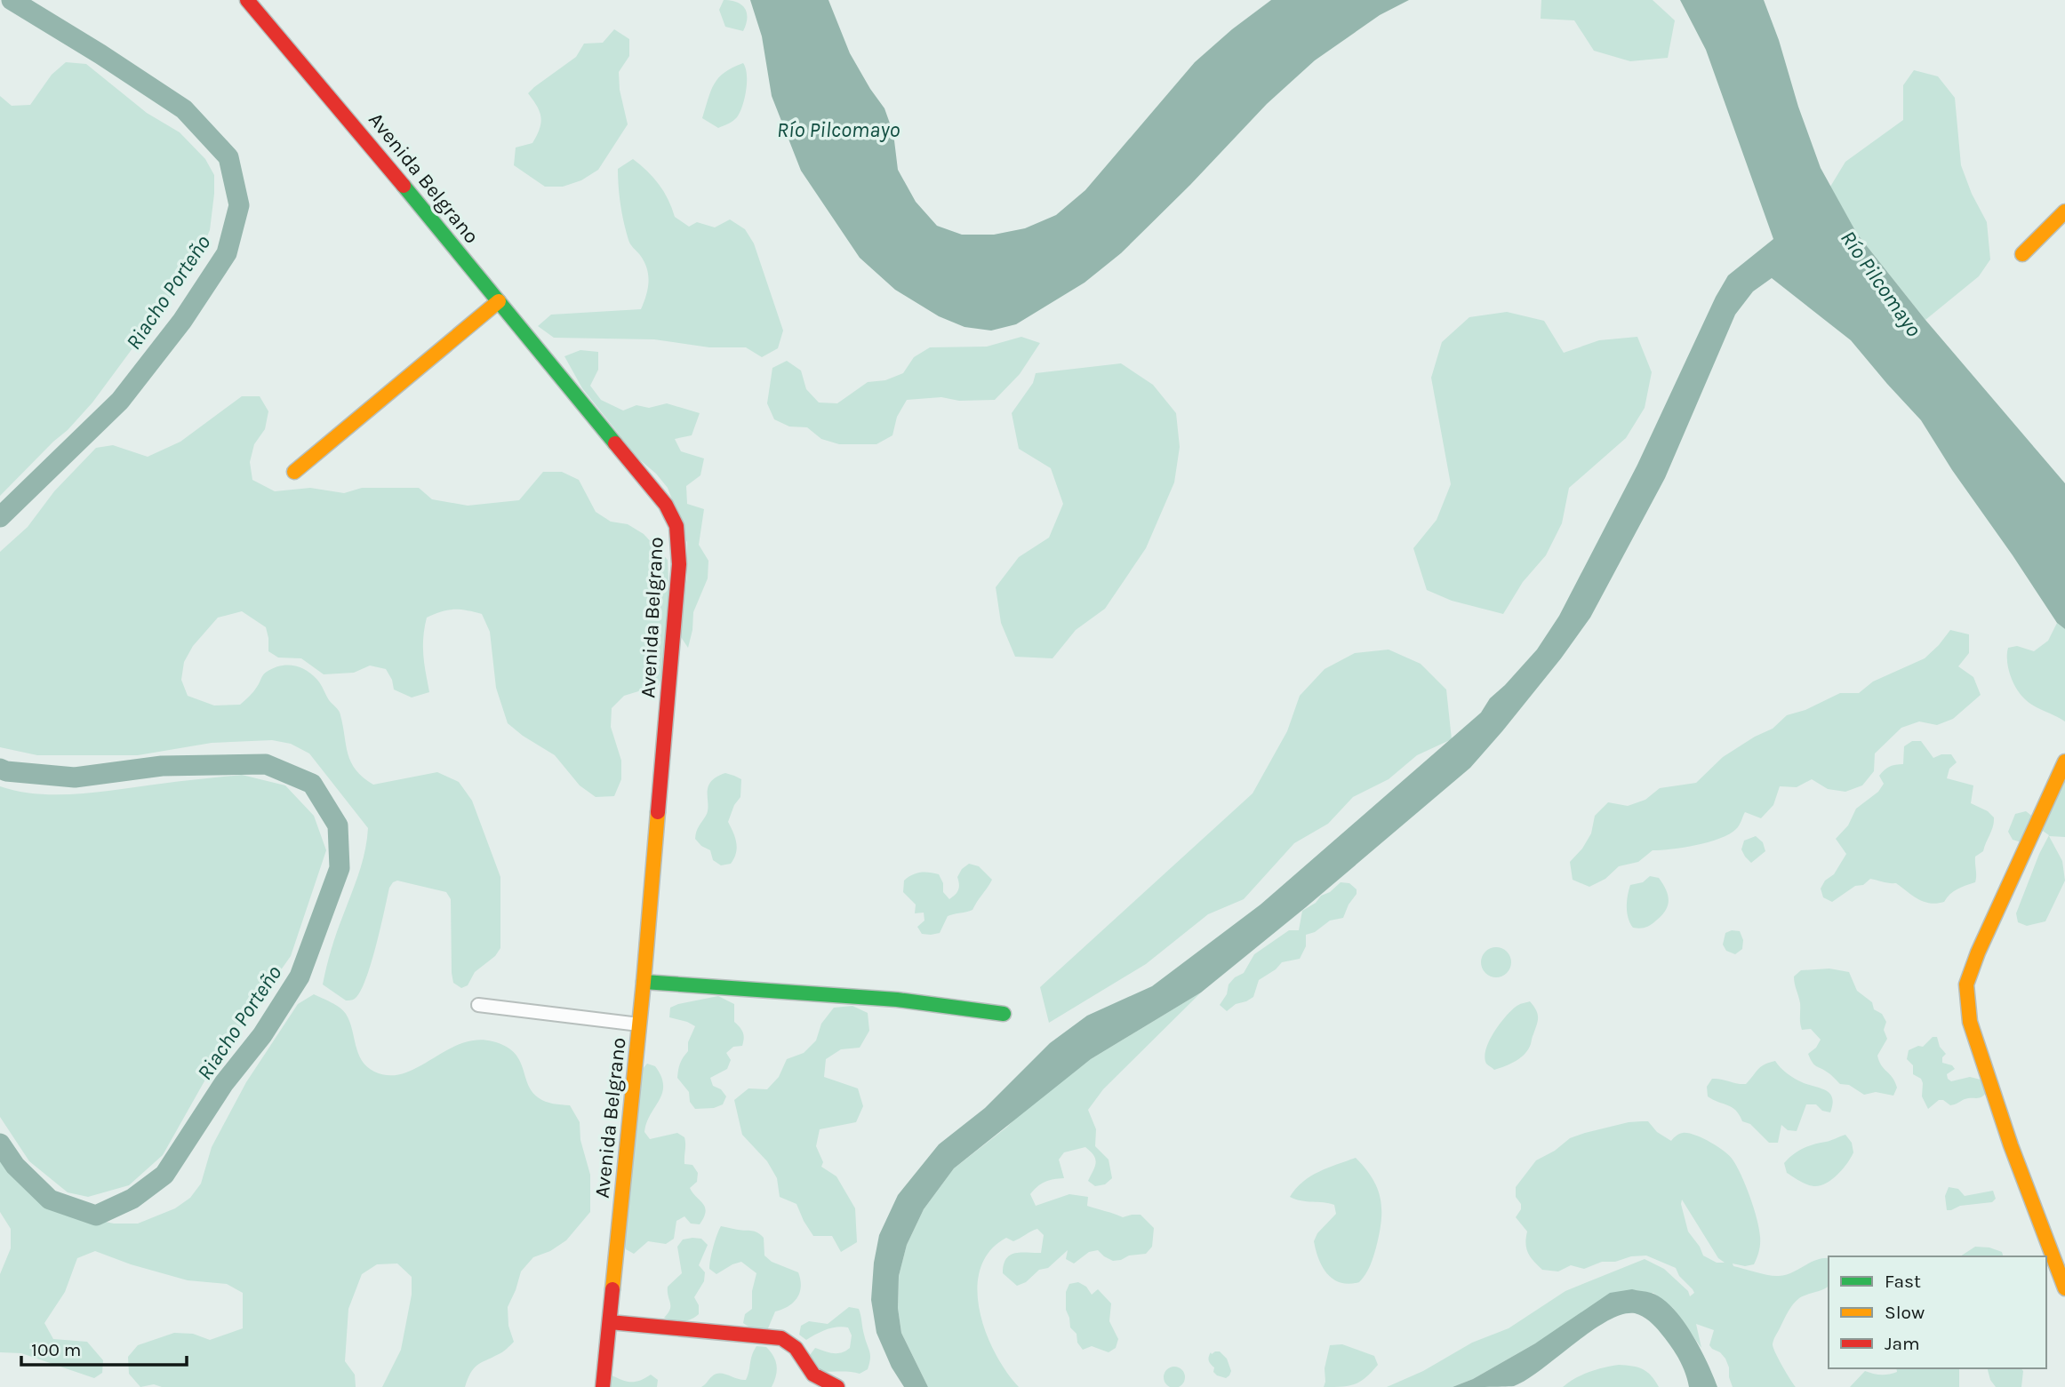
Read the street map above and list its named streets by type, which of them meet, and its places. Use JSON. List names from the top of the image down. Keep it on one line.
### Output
{"streets":{"street":["Avenida Belgrano"]},"water":["Río Pilcomayo","Riacho Porteño"],"legend":["Fast","Slow","Jam"],"scale_bar":"100 m"}
